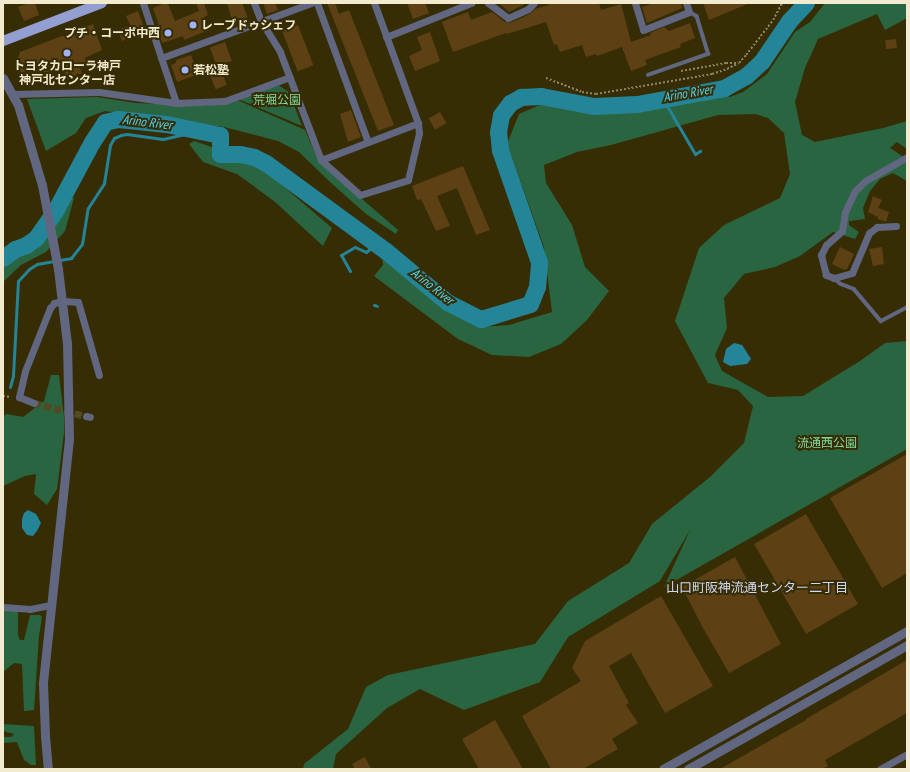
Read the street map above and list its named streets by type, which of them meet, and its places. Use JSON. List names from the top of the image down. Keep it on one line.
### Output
{"districts":["山口町阪神流通センター二丁目"],"water":["Arino River"],"parks":["荒堀公園","流通西公園"],"places":["レーブドゥシェフ","プチ・コーポ中西","トヨタカローラ神戸 神戸北センター店","若松塾"]}
